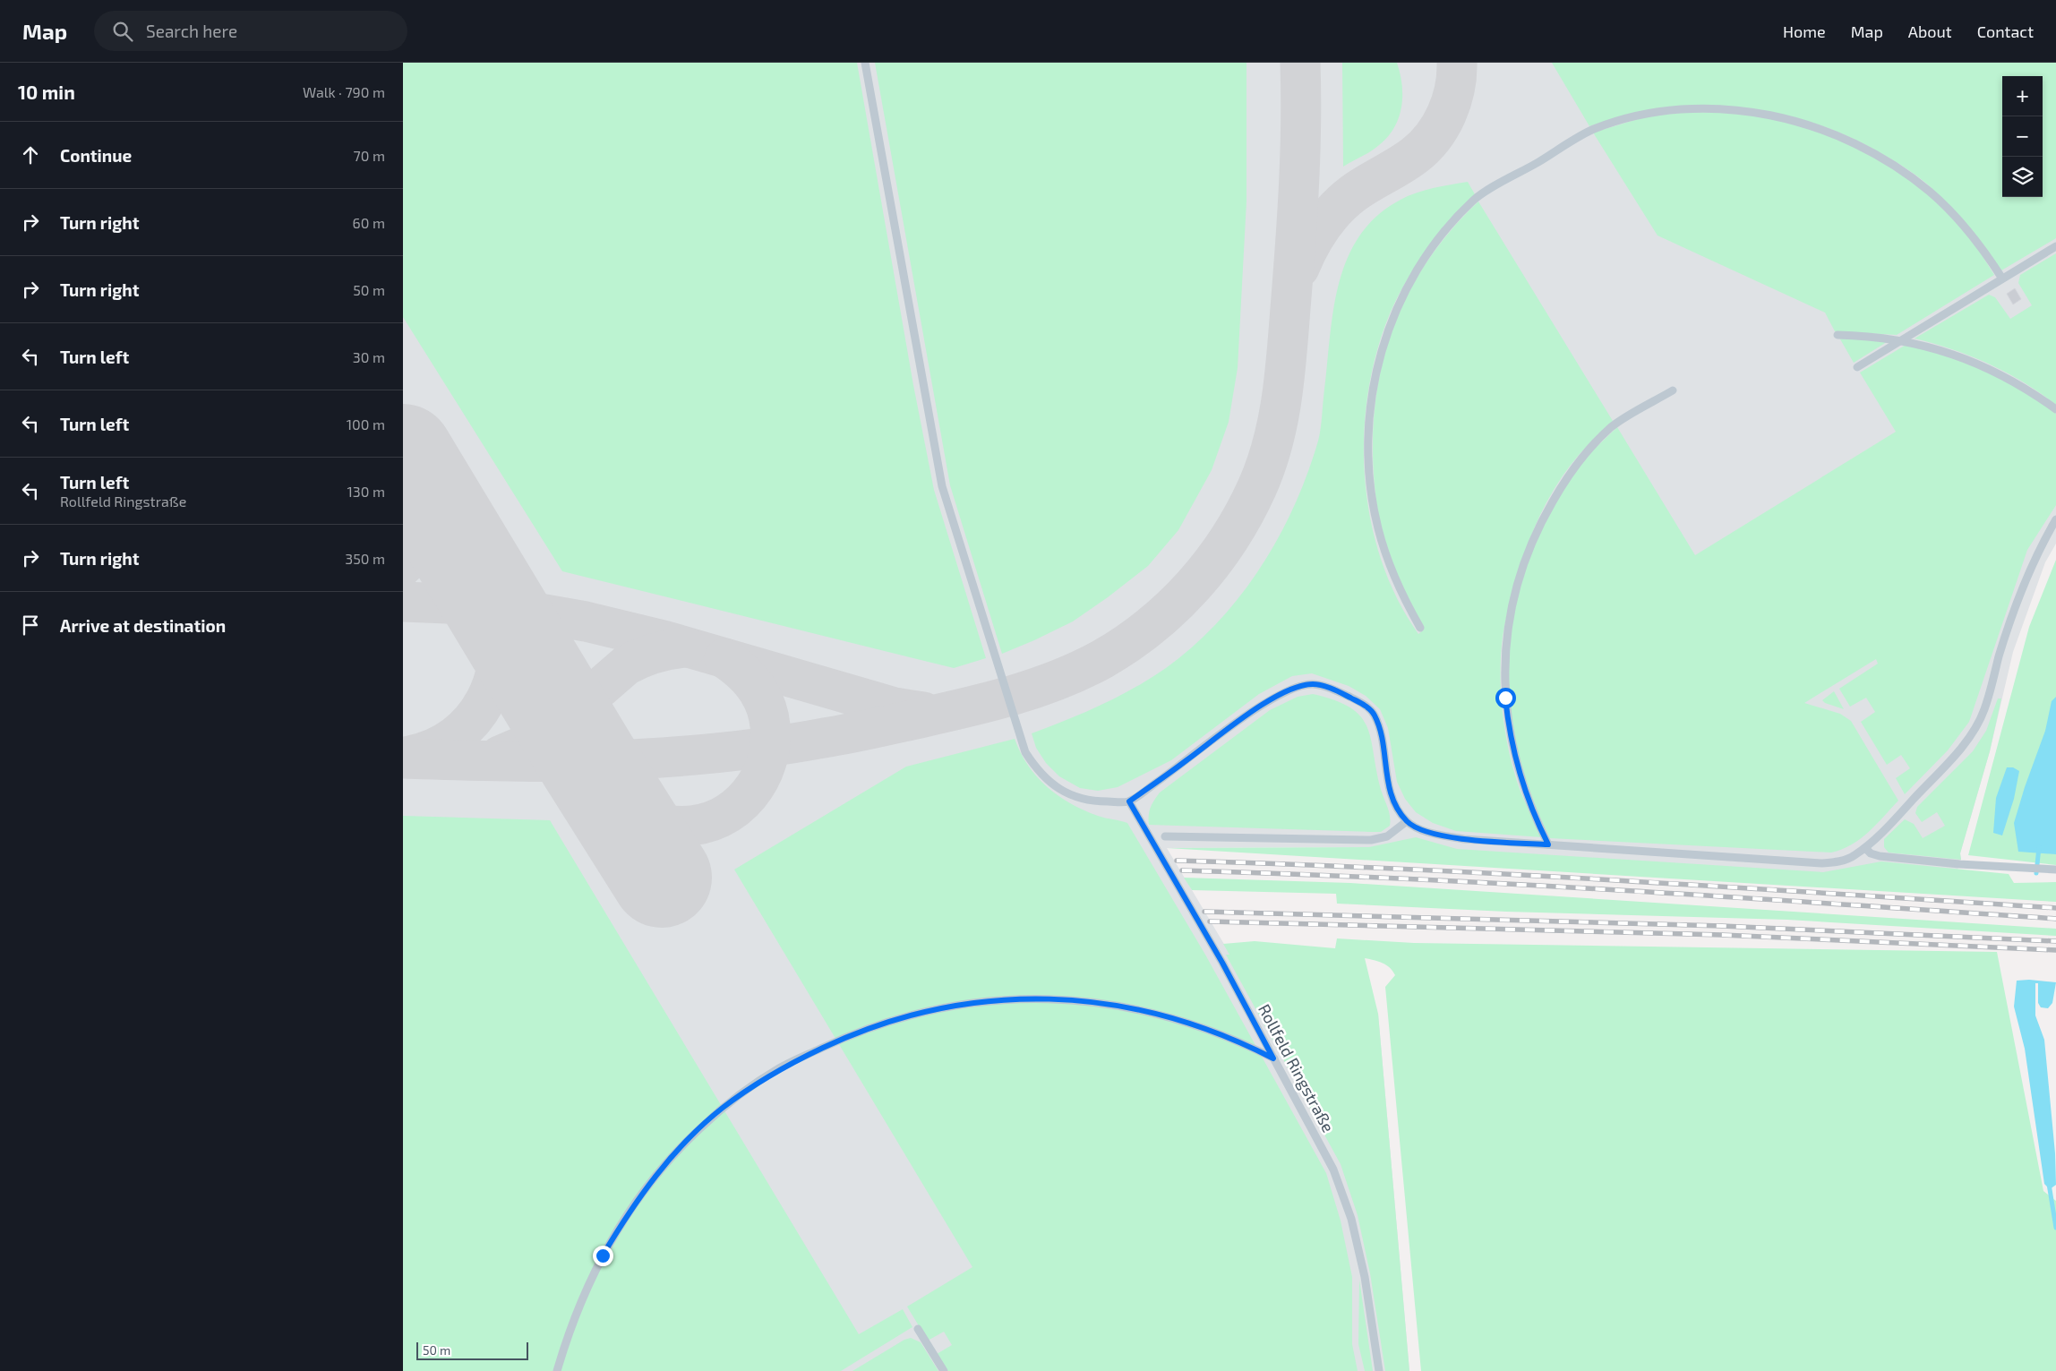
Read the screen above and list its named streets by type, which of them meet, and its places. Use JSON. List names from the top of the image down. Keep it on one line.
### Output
{"streets":{"lane":["Rollfeld Ringstraße"]},"scale_bar":"50 m","page":{"header":"Map","search":"Search here","nav":["Home","Map","About","Contact"],"heading":["10 min","Walk · 790 m"],"map_buttons":["+","−"],"list":[["Continue","70 m"],["Turn right","60 m"],["Turn right","50 m"],["Turn left","30 m"],["Turn left","100 m"],["Turn left","Rollfeld Ringstraße","130 m"],["Turn right","350 m"],"Arrive at destination"],"scale":"50 m"}}
